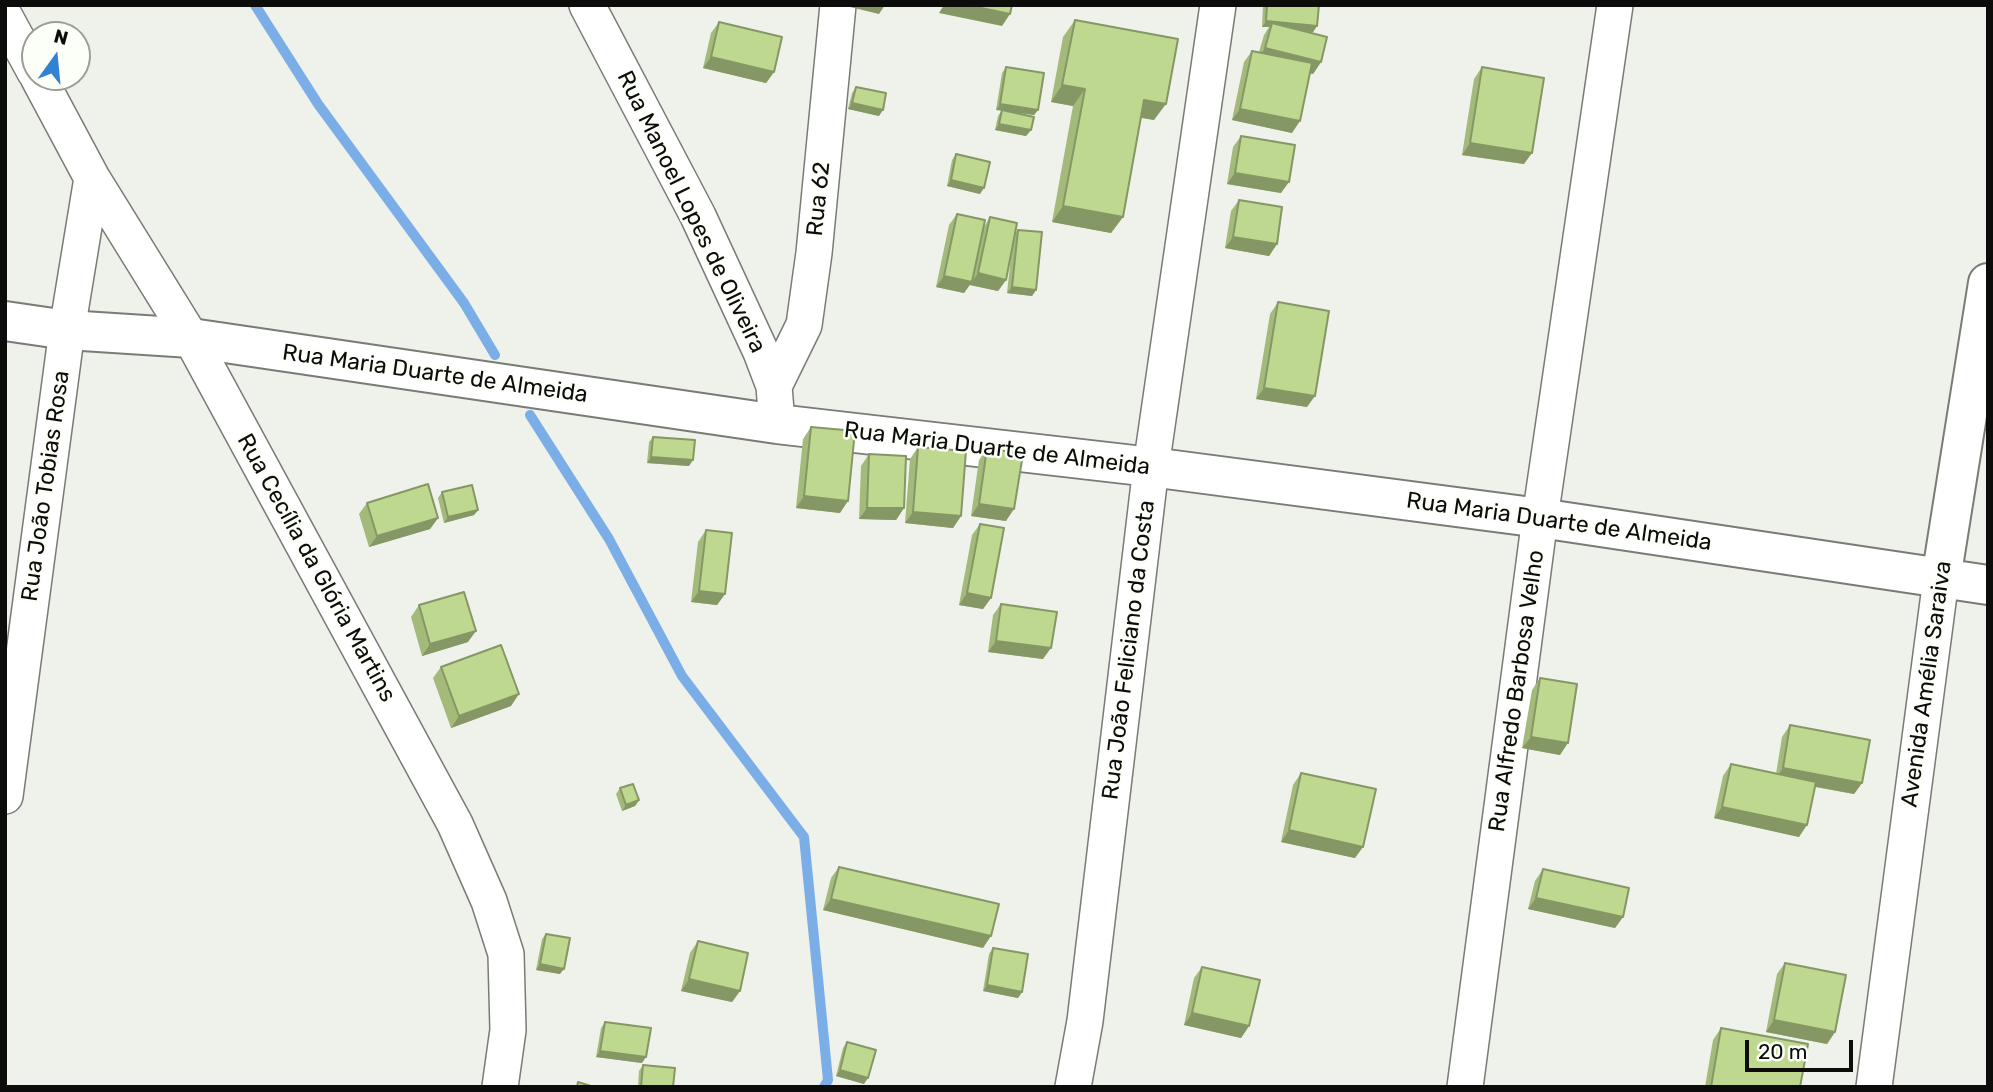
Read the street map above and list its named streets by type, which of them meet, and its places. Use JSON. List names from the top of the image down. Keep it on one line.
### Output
{"streets":{"street":["Rua 62","Rua Manoel Lopes de Oliveira","Rua Maria Duarte de Almeida","Rua João Tobias Rosa","Rua Cecília da Glória Martins","Rua João Feliciano da Costa","Avenida Amélia Saraiva","Rua Alfredo Barbosa Velho"]},"crossings":[["Rua 62","Rua Manoel Lopes de Oliveira"],["Rua Manoel Lopes de Oliveira","Rua Maria Duarte de Almeida"],["Rua Maria Duarte de Almeida","Rua João Tobias Rosa"],["Rua Maria Duarte de Almeida","Rua Cecília da Glória Martins"],["Rua Maria Duarte de Almeida","Rua João Feliciano da Costa"],["Rua Maria Duarte de Almeida","Avenida Amélia Saraiva"],["Rua Maria Duarte de Almeida","Rua Alfredo Barbosa Velho"],["Rua João Tobias Rosa","Rua Cecília da Glória Martins"]],"scale_bar":"20 m","north":"top"}
